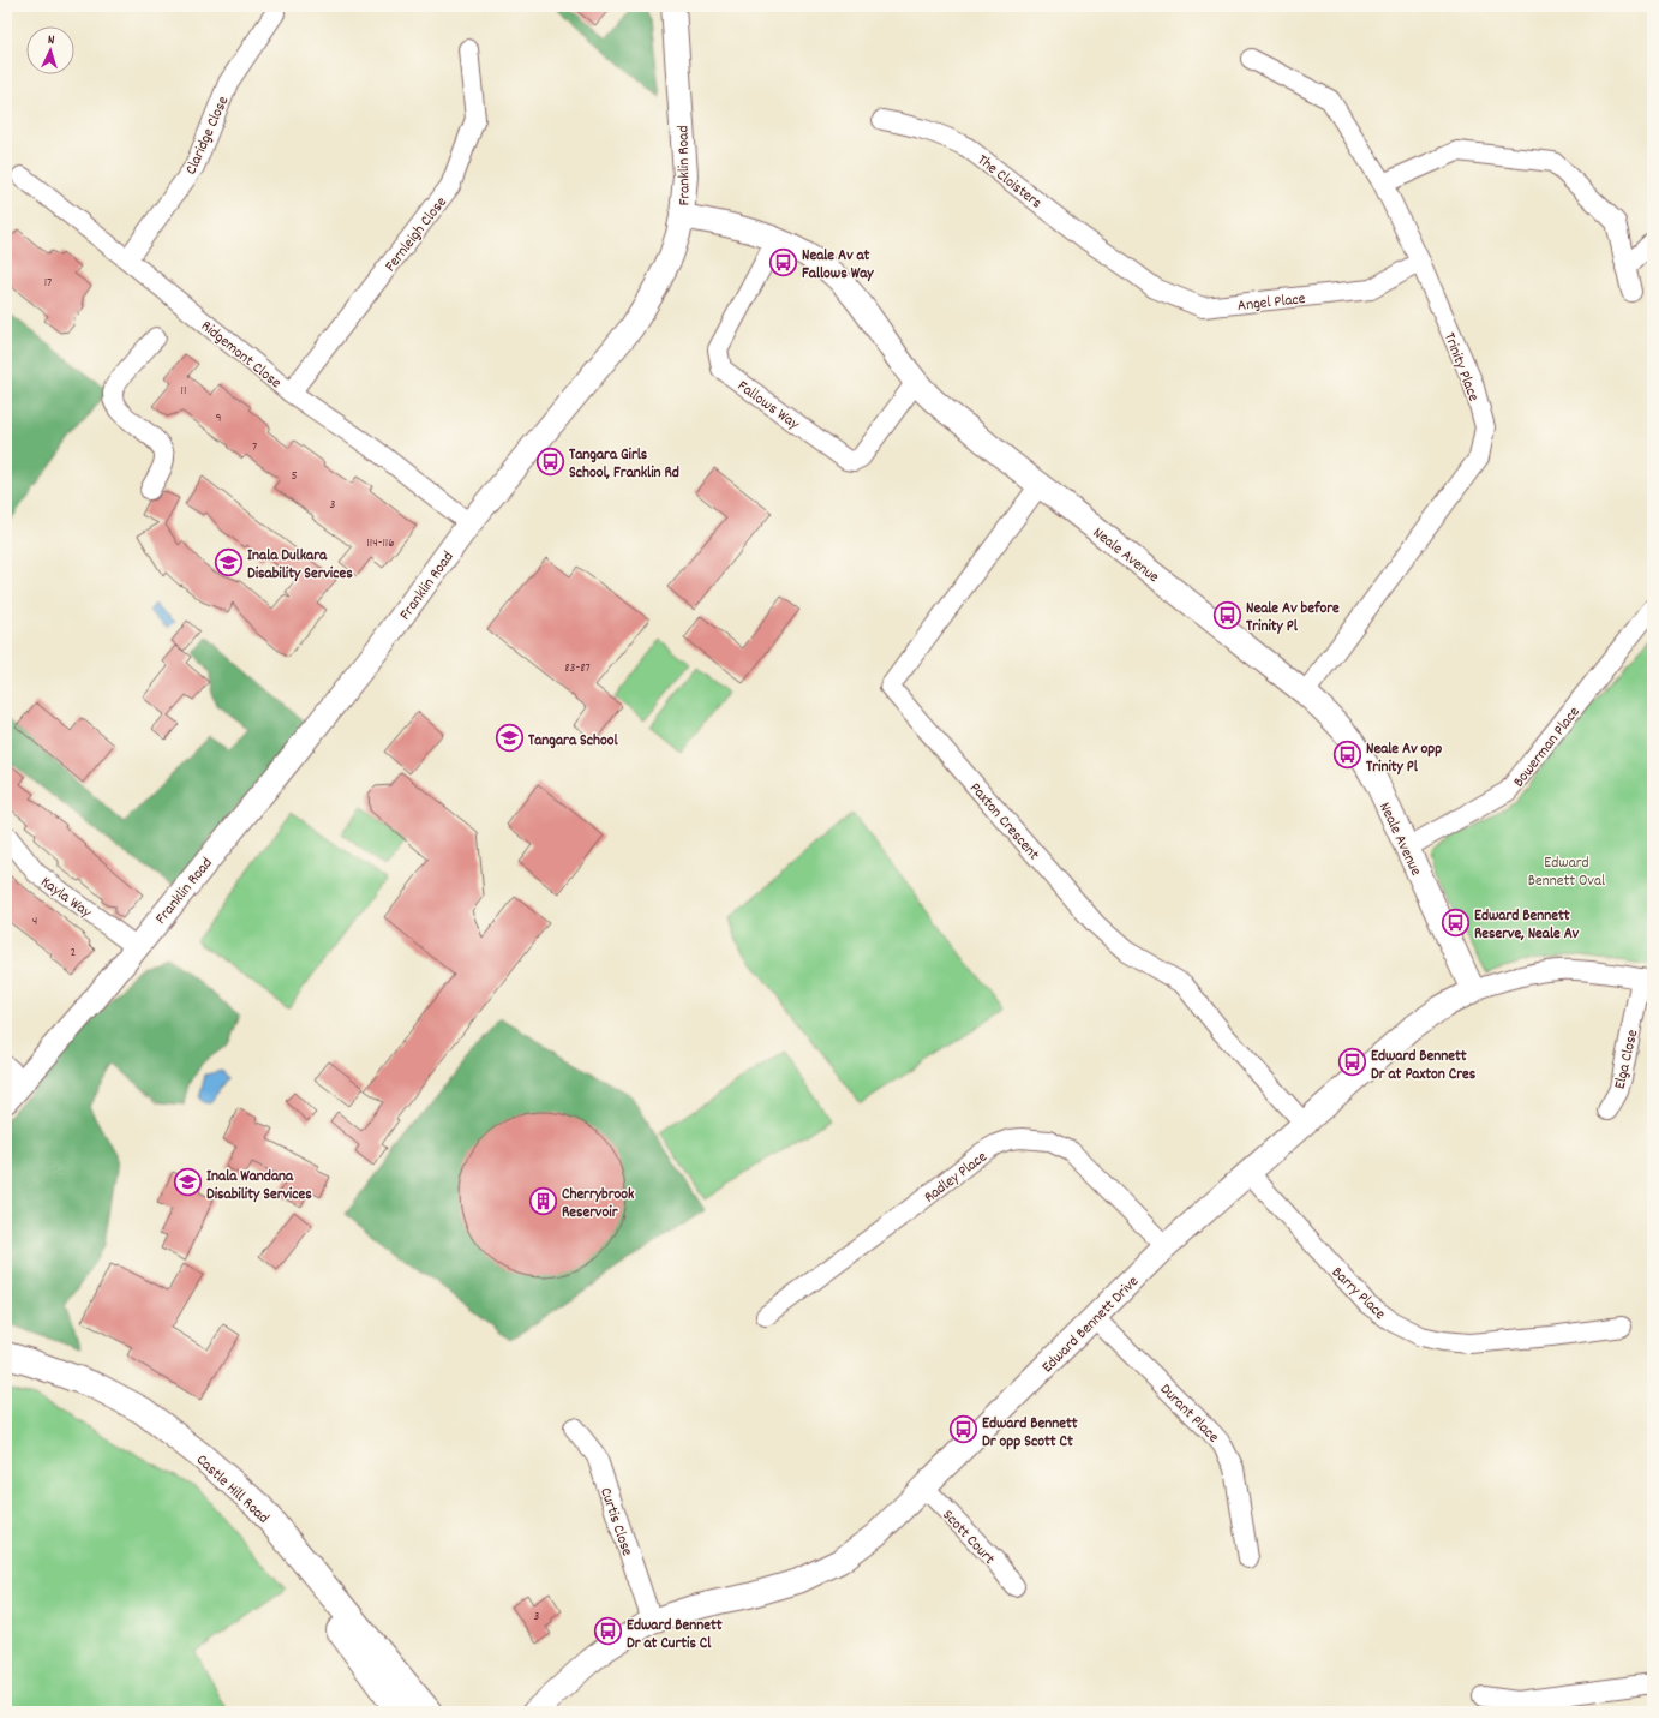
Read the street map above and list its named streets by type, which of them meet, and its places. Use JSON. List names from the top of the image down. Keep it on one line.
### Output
{"streets":{"main road":["Castle Hill Road"],"street":["Claridge Close","Franklin Road","The Cloisters","Fernleigh Close","Angel Place","Ridgemont Close","Trinity Place","Fallows Way","Neale Avenue","Bowerman Place","Paxton Crescent","Kayla Way","Elga Close","Radley Place","Barry Place","Edward Bennett Drive","Durant Place","Curtis Close","Scott Court"]},"crossings":[["Claridge Close","Ridgemont Close"],["Franklin Road","Ridgemont Close"],["Franklin Road","Neale Avenue"],["Franklin Road","Kayla Way"],["The Cloisters","Angel Place"],["Fernleigh Close","Ridgemont Close"],["Angel Place","Trinity Place"],["Trinity Place","Neale Avenue"],["Fallows Way","Neale Avenue"],["Neale Avenue","Bowerman Place"],["Neale Avenue","Paxton Crescent"],["Neale Avenue","Edward Bennett Drive"],["Paxton Crescent","Edward Bennett Drive"],["Elga Close","Edward Bennett Drive"],["Radley Place","Edward Bennett Drive"],["Barry Place","Edward Bennett Drive"],["Edward Bennett Drive","Durant Place"],["Edward Bennett Drive","Curtis Close"],["Edward Bennett Drive","Scott Court"]],"parks":["Edward Bennett Oval"],"places":{"bus stop":["Neale Av at Fallows Way","Tangara Girls School, Franklin Rd","Neale Av before Trinity Pl","Neale Av opp Trinity Pl","Edward Bennett Reserve, Neale Av","Edward Bennett Dr at Paxton Cres","Edward Bennett Dr opp Scott Ct","Edward Bennett Dr at Curtis Cl"],"school or university":["Inala Dulkara Disability Services","Tangara School","Inala Wandana Disability Services"],"building":["Cherrybrook Reservoir"]},"house_numbers":["17","11","9","7","5","3","114-116","83-87","4","2","3"],"north":"top"}
